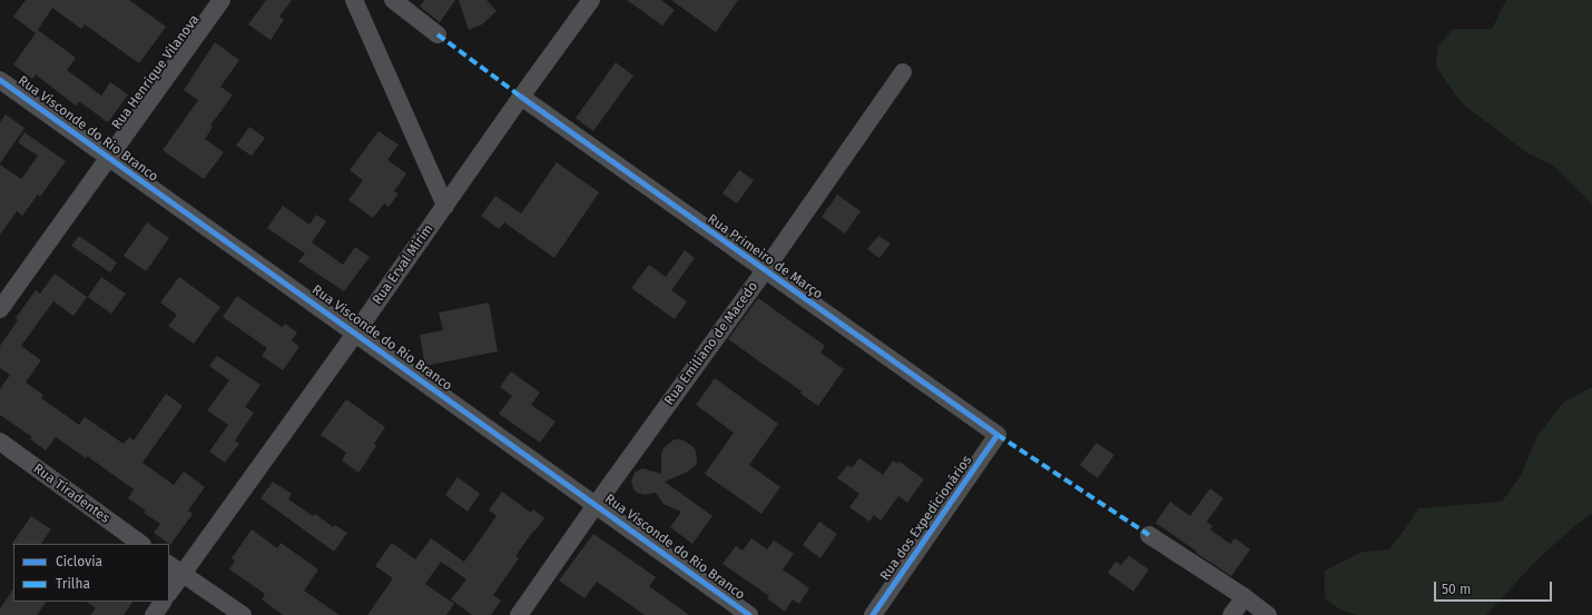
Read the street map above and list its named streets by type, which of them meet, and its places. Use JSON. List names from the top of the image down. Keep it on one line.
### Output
{"streets":{"street":["Rua Henrique Vilanova","Rua Visconde do Rio Branco","Rua Primeiro de Março","Rua Erval Mirim","Rua Emiliano de Macedo","Rua Tiradentes","Rua dos Expedicionários"]},"crossings":[["Rua Henrique Vilanova","Rua Visconde do Rio Branco"],["Rua Visconde do Rio Branco","Rua Erval Mirim"],["Rua Visconde do Rio Branco","Rua Emiliano de Macedo"],["Rua Primeiro de Março","Rua Erval Mirim"],["Rua Primeiro de Março","Rua Emiliano de Macedo"],["Rua Primeiro de Março","Rua dos Expedicionários"]],"legend":["Ciclovia","Trilha"],"scale_bar":"50 m"}
